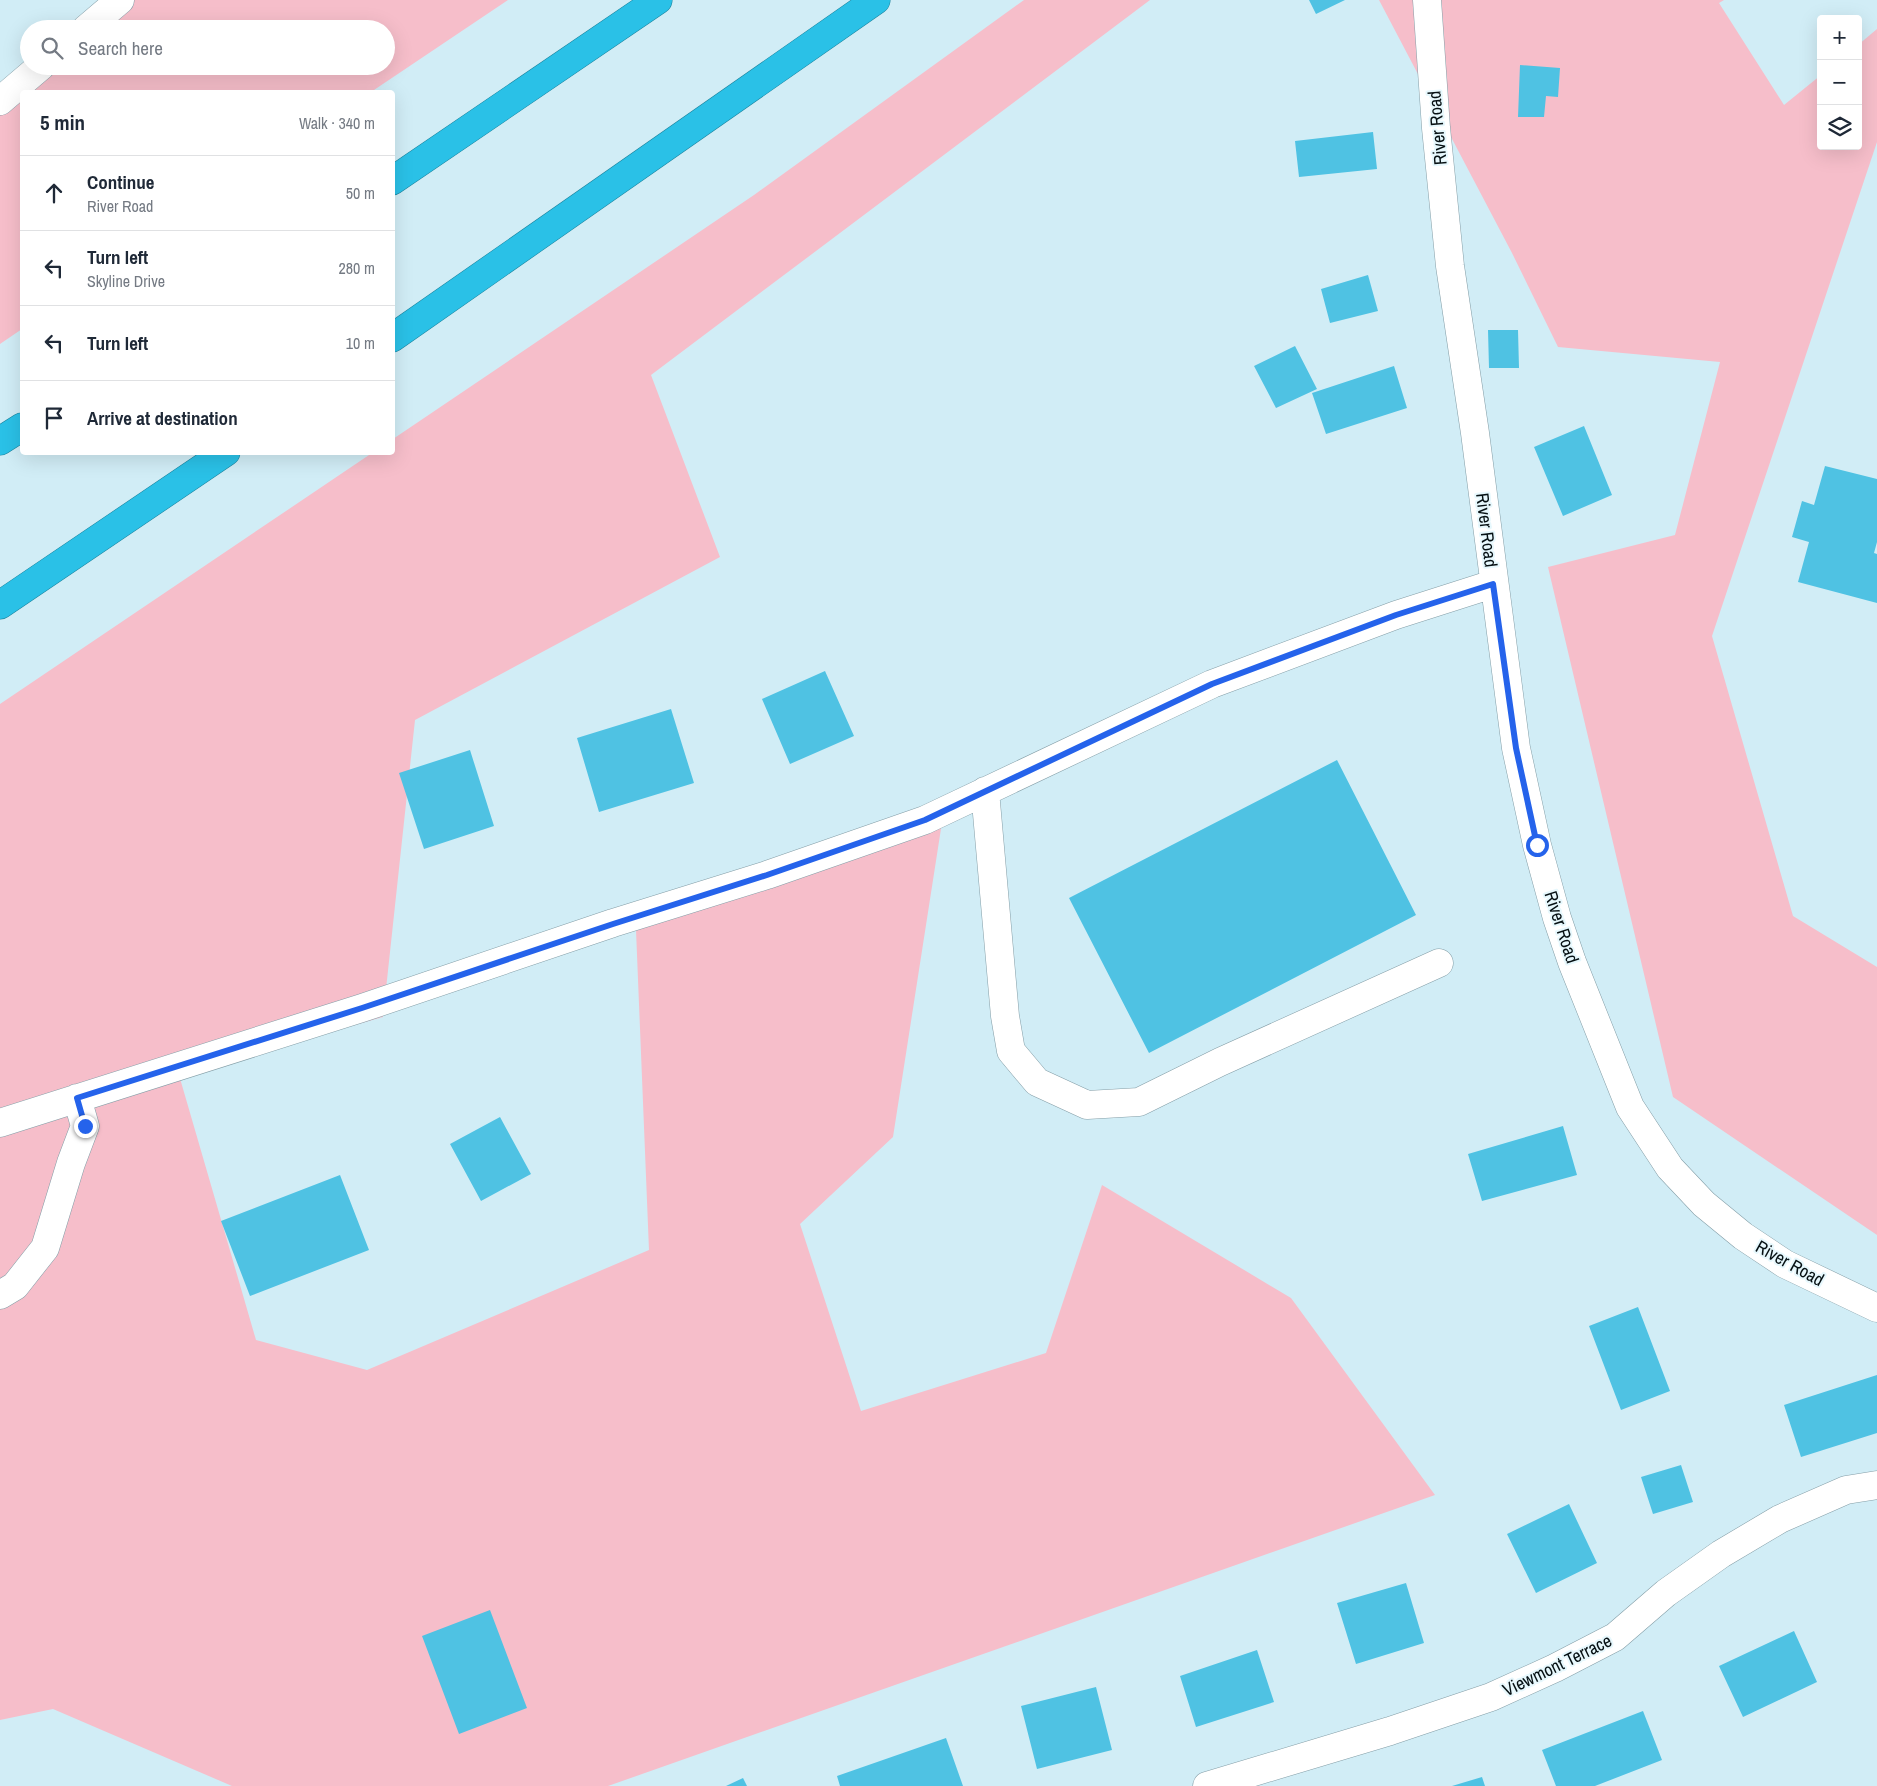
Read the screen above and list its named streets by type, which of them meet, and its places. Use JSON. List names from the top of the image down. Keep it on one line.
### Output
{"streets":{"street":["River Road","Viewmont Terrace"]},"page":{"map_buttons":["+","−"],"search":"Search here","heading":["5 min","Walk · 340 m"],"list":[["Continue","River Road","50 m"],["Turn left","Skyline Drive","280 m"],["Turn left","10 m"],"Arrive at destination"]}}
